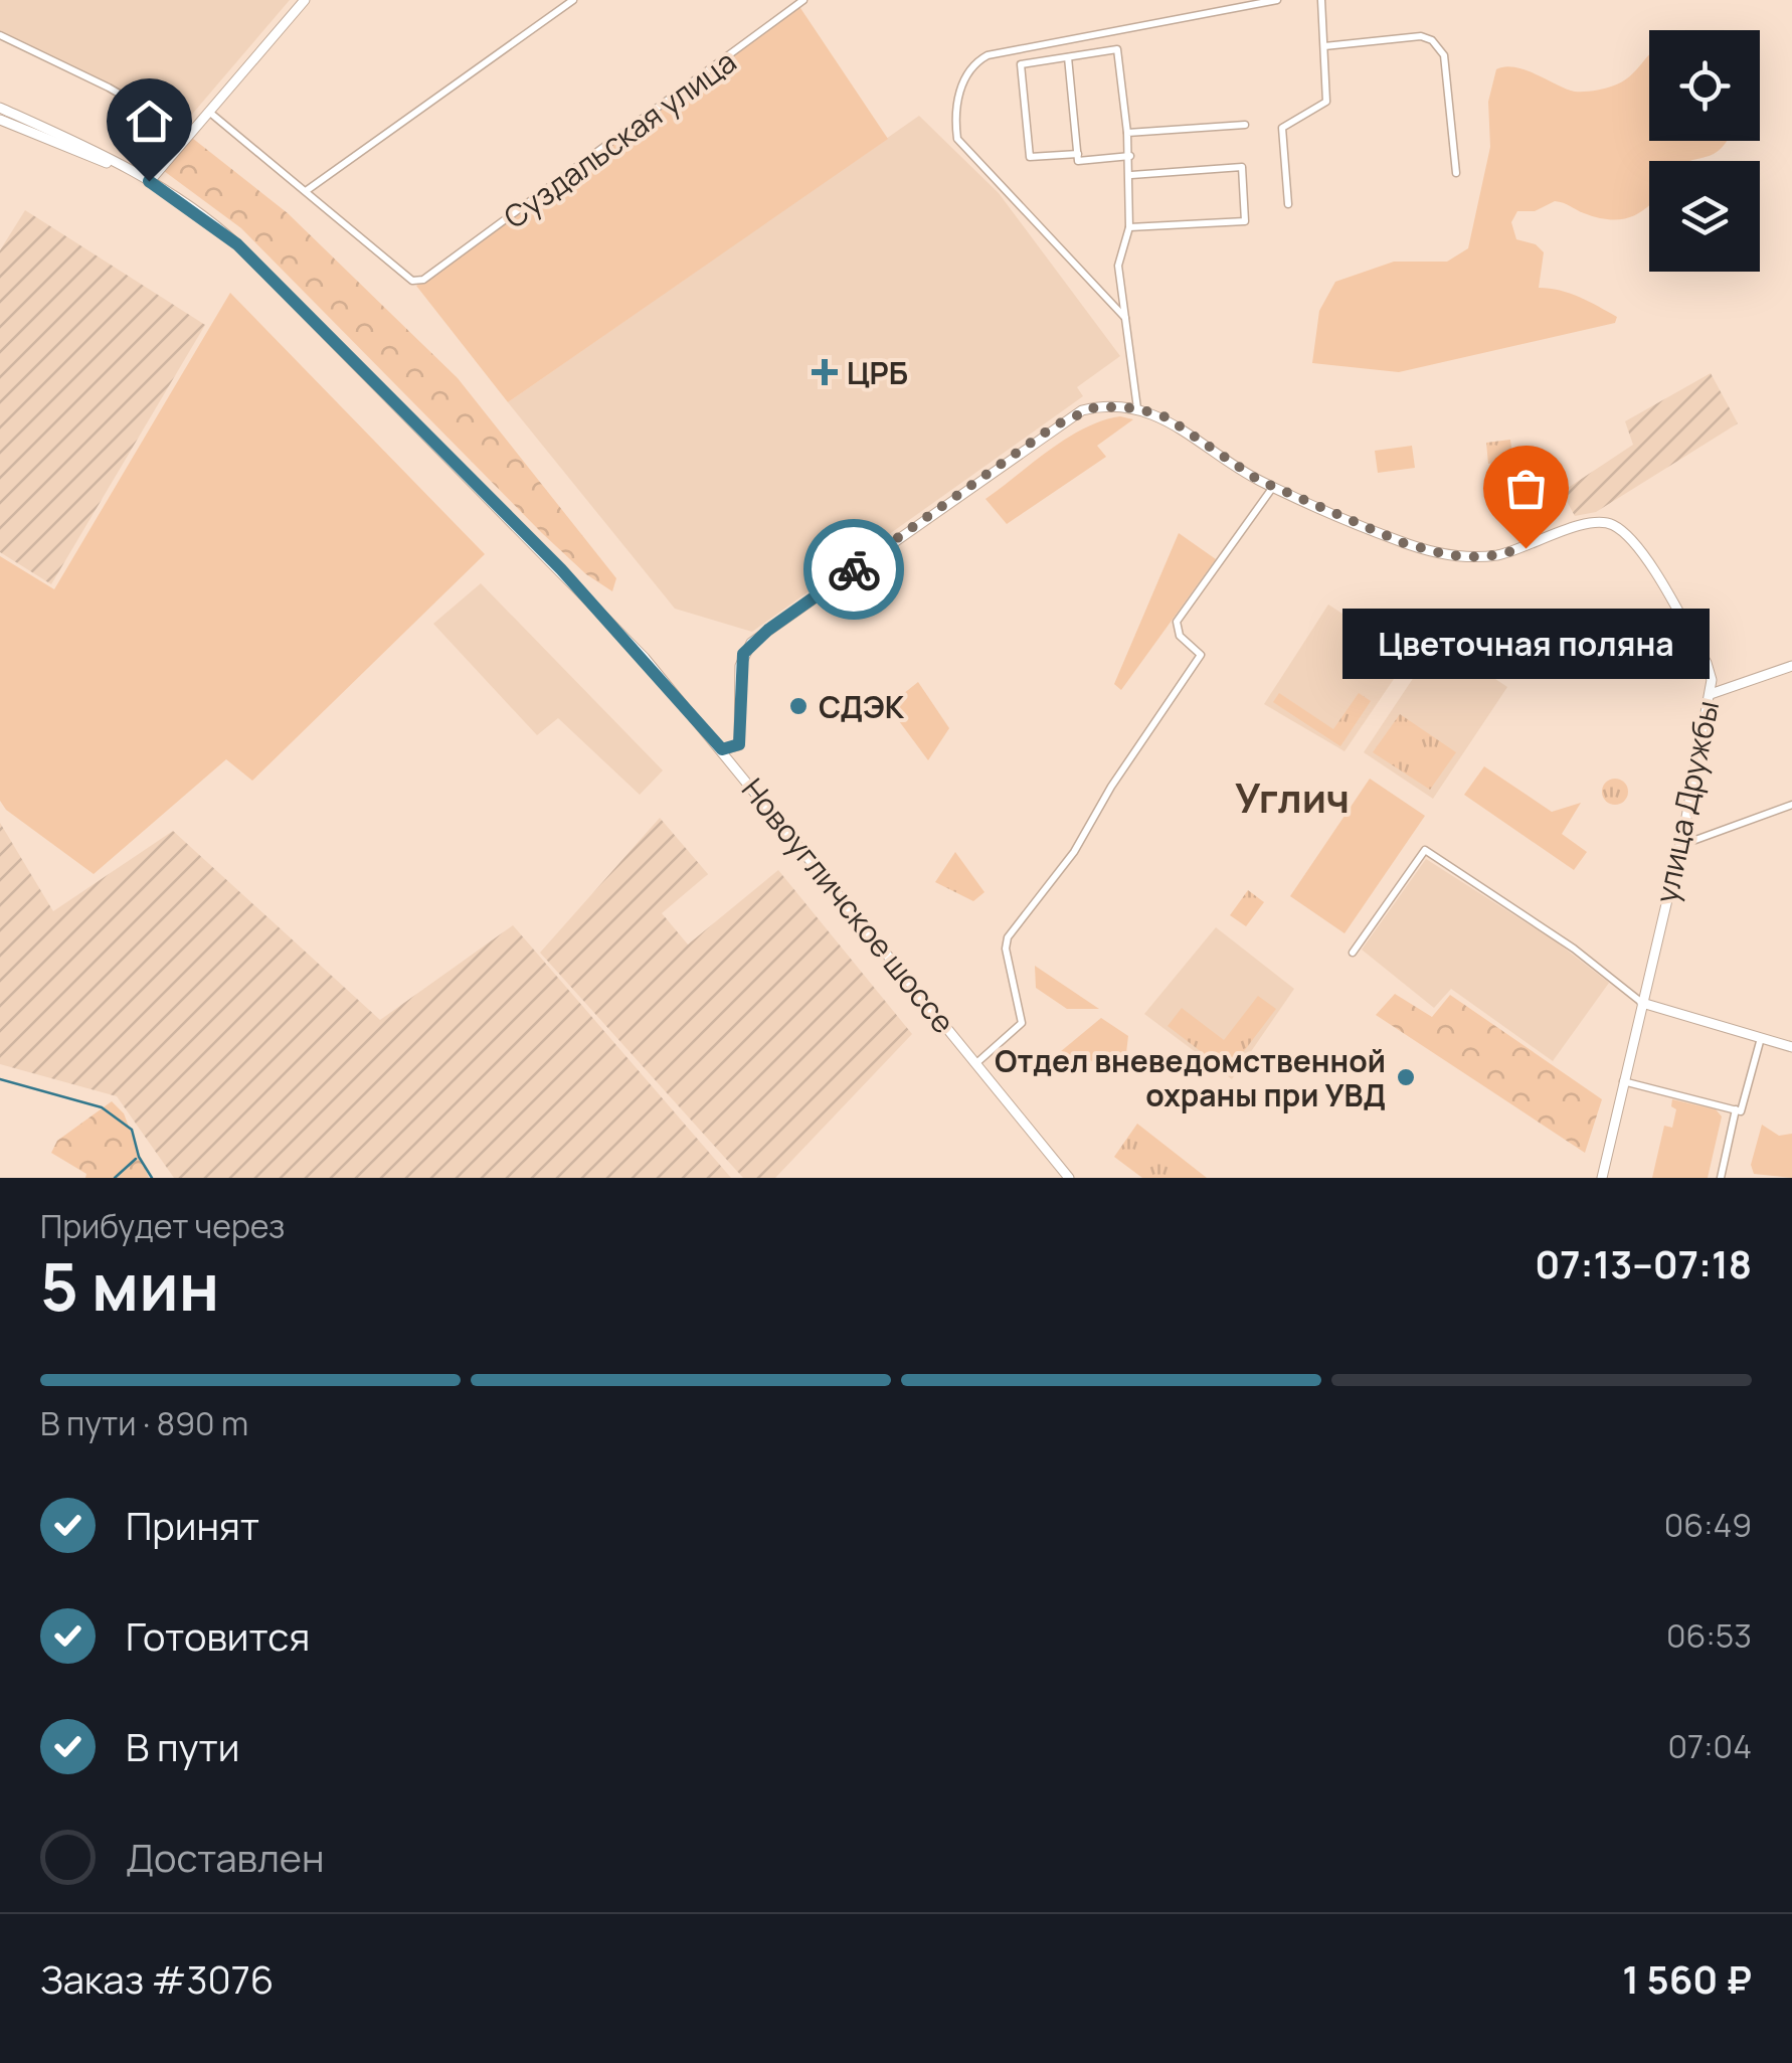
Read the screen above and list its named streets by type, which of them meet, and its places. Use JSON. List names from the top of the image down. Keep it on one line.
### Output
{"streets":{"street":["Суздальская улица","улица Дружбы","Новоугличское шоссе"]},"crossings":[["улица Дружбы","Новоугличское шоссе"]],"districts":["Углич"],"places":{"health":["ЦРБ"],"other":["Цветочная поляна","СДЭК","Отдел вневедомственной охраны при УВД"]},"page":{"bubble":"Цветочная поляна","heading":["5 мин","Прибудет через","07:13–07:18"],"panel":["Заказ #3076","1 560 ₽"],"bar":"В пути · 890 m","list":[["Принят","06:49"],["Готовится","06:53"],["В пути","07:04"],"Доставлен"]}}
